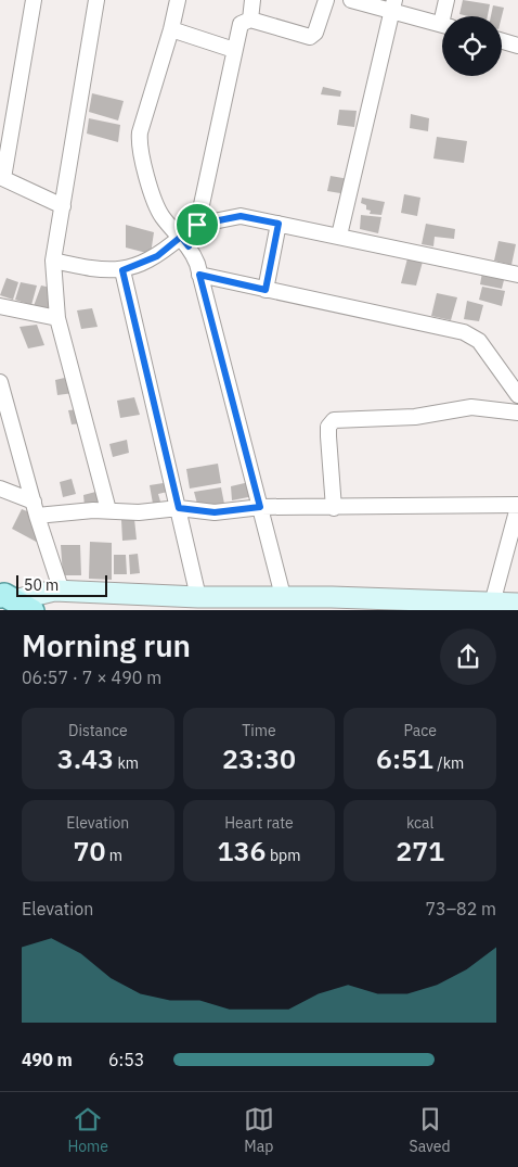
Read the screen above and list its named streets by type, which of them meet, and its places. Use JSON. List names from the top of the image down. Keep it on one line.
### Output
{"scale_bar":"50 m","page":{"scale":"50 m","heading":["Morning run","06:57 · 7 × 490 m"],"stats":[["Distance","3.43 km"],["Time","23:30"],["Pace","6:51 /km"],["Elevation","70 m"],["Heart rate","136 bpm"],["kcal","271"]],"chart":["Elevation","73–82 m"],"list":[{"name":"490 m","note":"6:53"}],"tabs":["Home","Map","Saved"]}}
